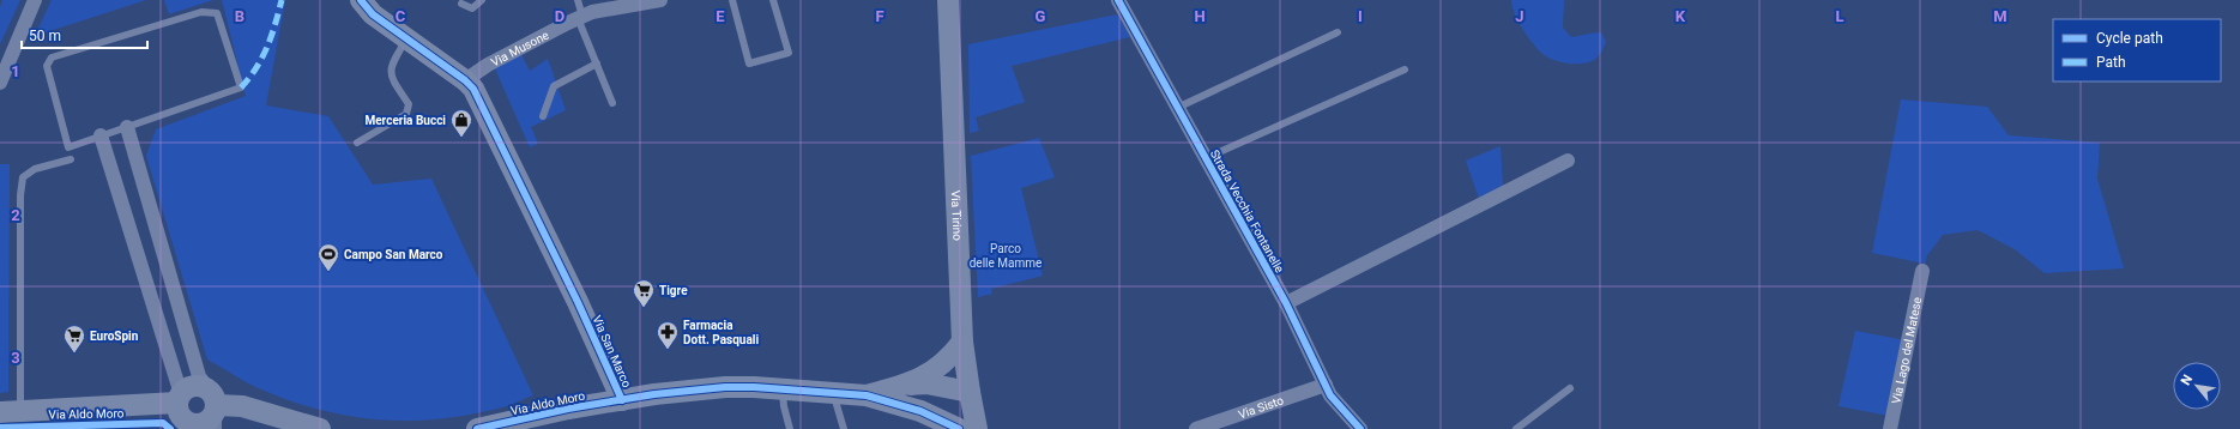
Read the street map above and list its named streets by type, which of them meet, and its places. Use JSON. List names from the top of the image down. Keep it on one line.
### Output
{"streets":{"street":["Via Musone","Strada Vecchia Fontanelle","Via Tirino","Via Lago del Matese","Via San Marco","Via Aldo Moro","Via Sisto"]},"crossings":[["Via Musone","Via San Marco"],["Strada Vecchia Fontanelle","Via Sisto"],["Via Tirino","Via San Marco"],["Via San Marco","Via Aldo Moro"]],"parks":["Parco delle Mamme"],"places":{"shop":["Merceria Bucci"],"sports":["Campo San Marco"],"supermarket":["Tigre","EuroSpin"],"pharmacy":["Farmacia Dott. Pasquali"]},"legend":["Cycle path","Path"],"scale_bar":"50 m","north":"top left","grid":{"columns":["B","C","D","E","F","G","H","I","J","K","L","M"],"rows":["1","2","3"]}}
